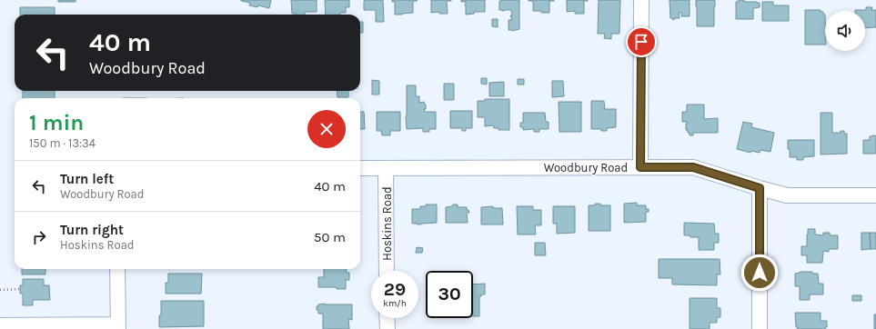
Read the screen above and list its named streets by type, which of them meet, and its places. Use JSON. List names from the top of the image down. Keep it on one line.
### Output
{"streets":{"street":["Woodbury Road","Hoskins Road"]},"crossings":[["Woodbury Road","Hoskins Road"]],"page":{"turn":["40 m","Woodbury Road"],"heading":["1 min","150 m · 13:34"],"list":[{"name":"Turn left","note":"Woodbury Road","value":"40 m"},{"name":"Turn right","note":"Hoskins Road","value":"50 m"}],"speed":"29 km/h","limit":"30"}}
